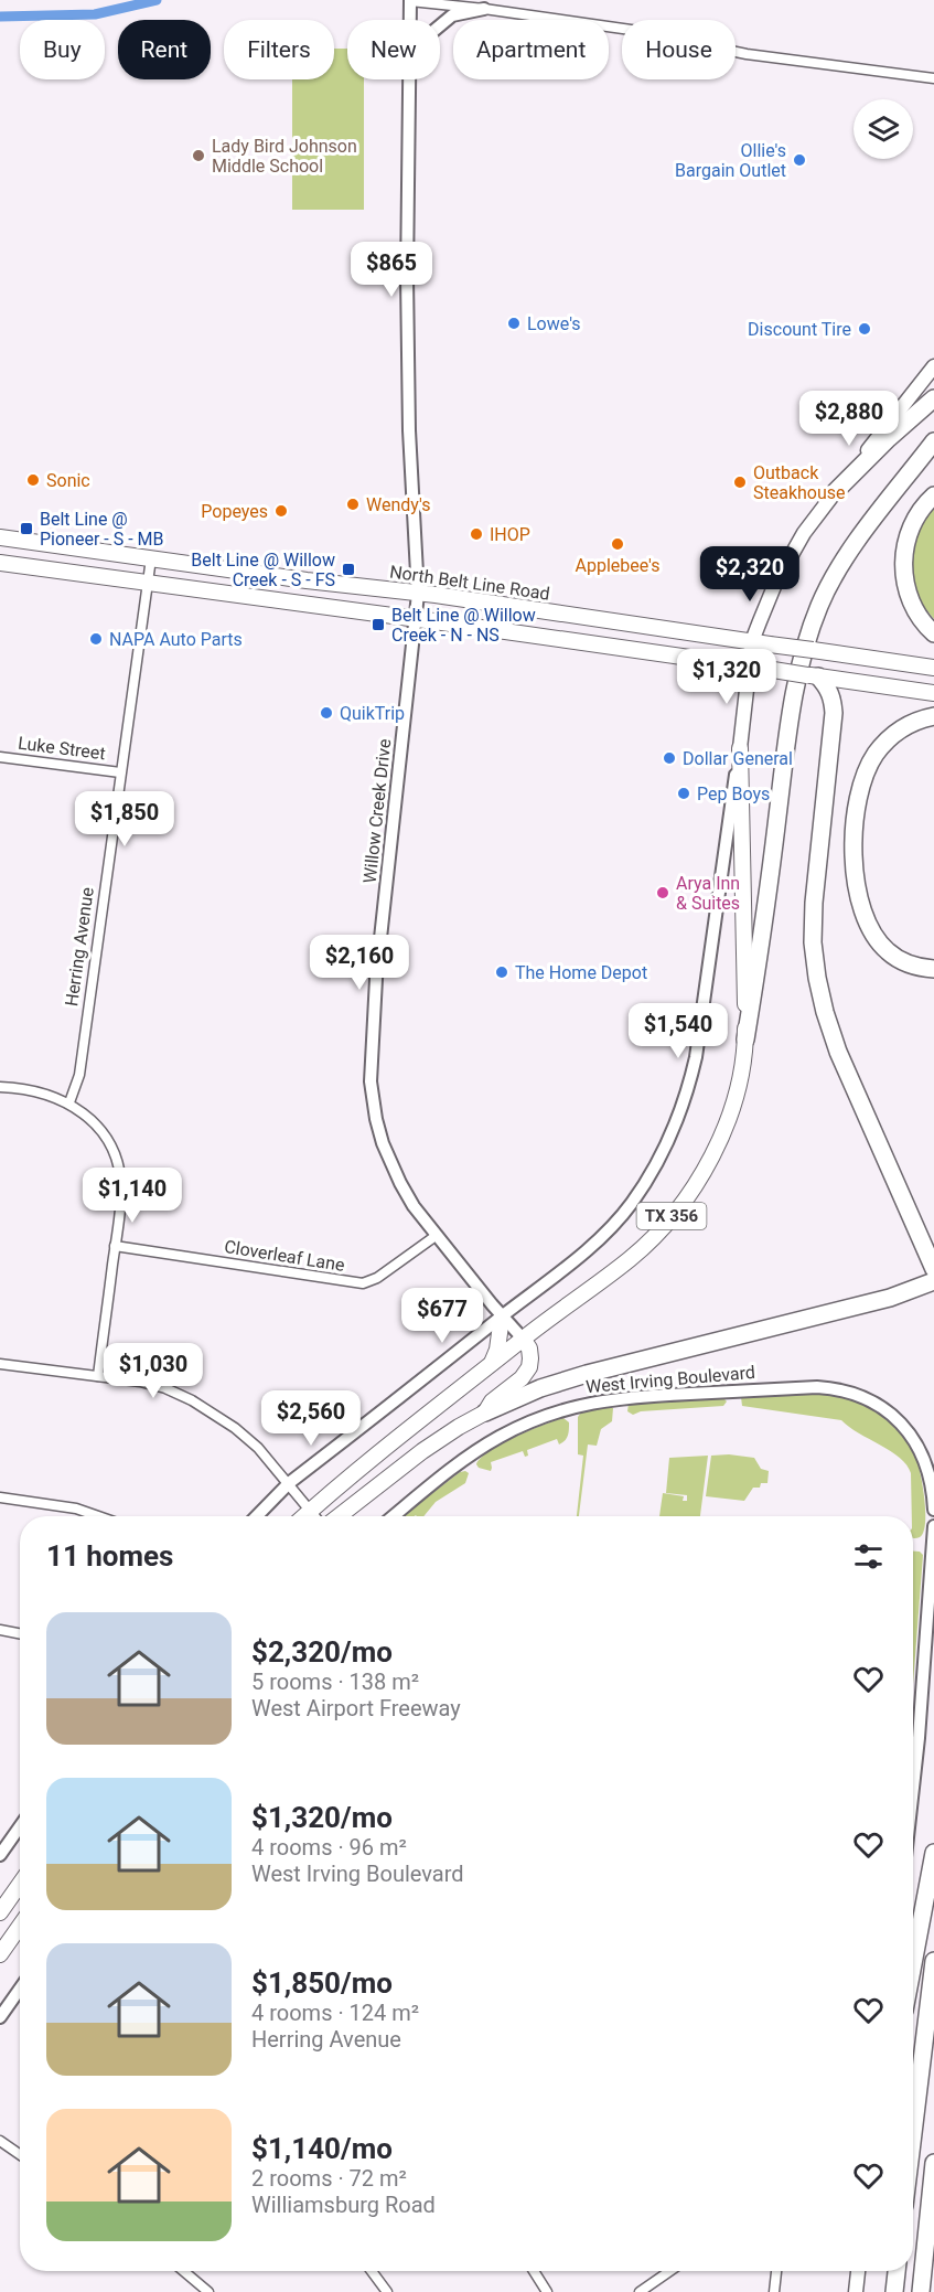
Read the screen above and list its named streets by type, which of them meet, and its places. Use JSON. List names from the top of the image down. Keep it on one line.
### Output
{"streets":{"main road":["North Belt Line Road","TX 356"],"street":["Luke Street","Willow Creek Drive","Herring Avenue","Cloverleaf Lane","West Irving Boulevard"]},"crossings":[["North Belt Line Road","Willow Creek Drive"],["North Belt Line Road","Herring Avenue"],["Luke Street","Herring Avenue"],["Willow Creek Drive","TX 356"],["Willow Creek Drive","Cloverleaf Lane"]],"places":{"other":["Lady Bird Johnson Middle School","Ollie's Bargain Outlet","Lowe's","Discount Tire","Sonic","Outback Steakhouse","Wendy's","Popeyes","IHOP","Applebee's","NAPA Auto Parts","QuikTrip","Dollar General","Pep Boys","Arya Inn & Suites","The Home Depot"],"transit":["Belt Line @ Pioneer - S - MB","Belt Line @ Willow Creek - S - FS","Belt Line @ Willow Creek - N - NS"]},"page":{"chip":["Buy","Rent","Filters","New","Apartment","House"],"price":["$865","$2,880","$2,320","$1,320","$1,850","$2,160","$1,540","$1,140","$677","$1,030","$2,560"],"heading":"11 homes","list":[{"name":"$2,320/mo","note":"5 rooms · 138 m² · West Airport Freeway"},{"name":"$1,320/mo","note":"4 rooms · 96 m² · West Irving Boulevard"},{"name":"$1,850/mo","note":"4 rooms · 124 m² · Herring Avenue"},{"name":"$1,140/mo","note":"2 rooms · 72 m² · Williamsburg Road"}]}}
